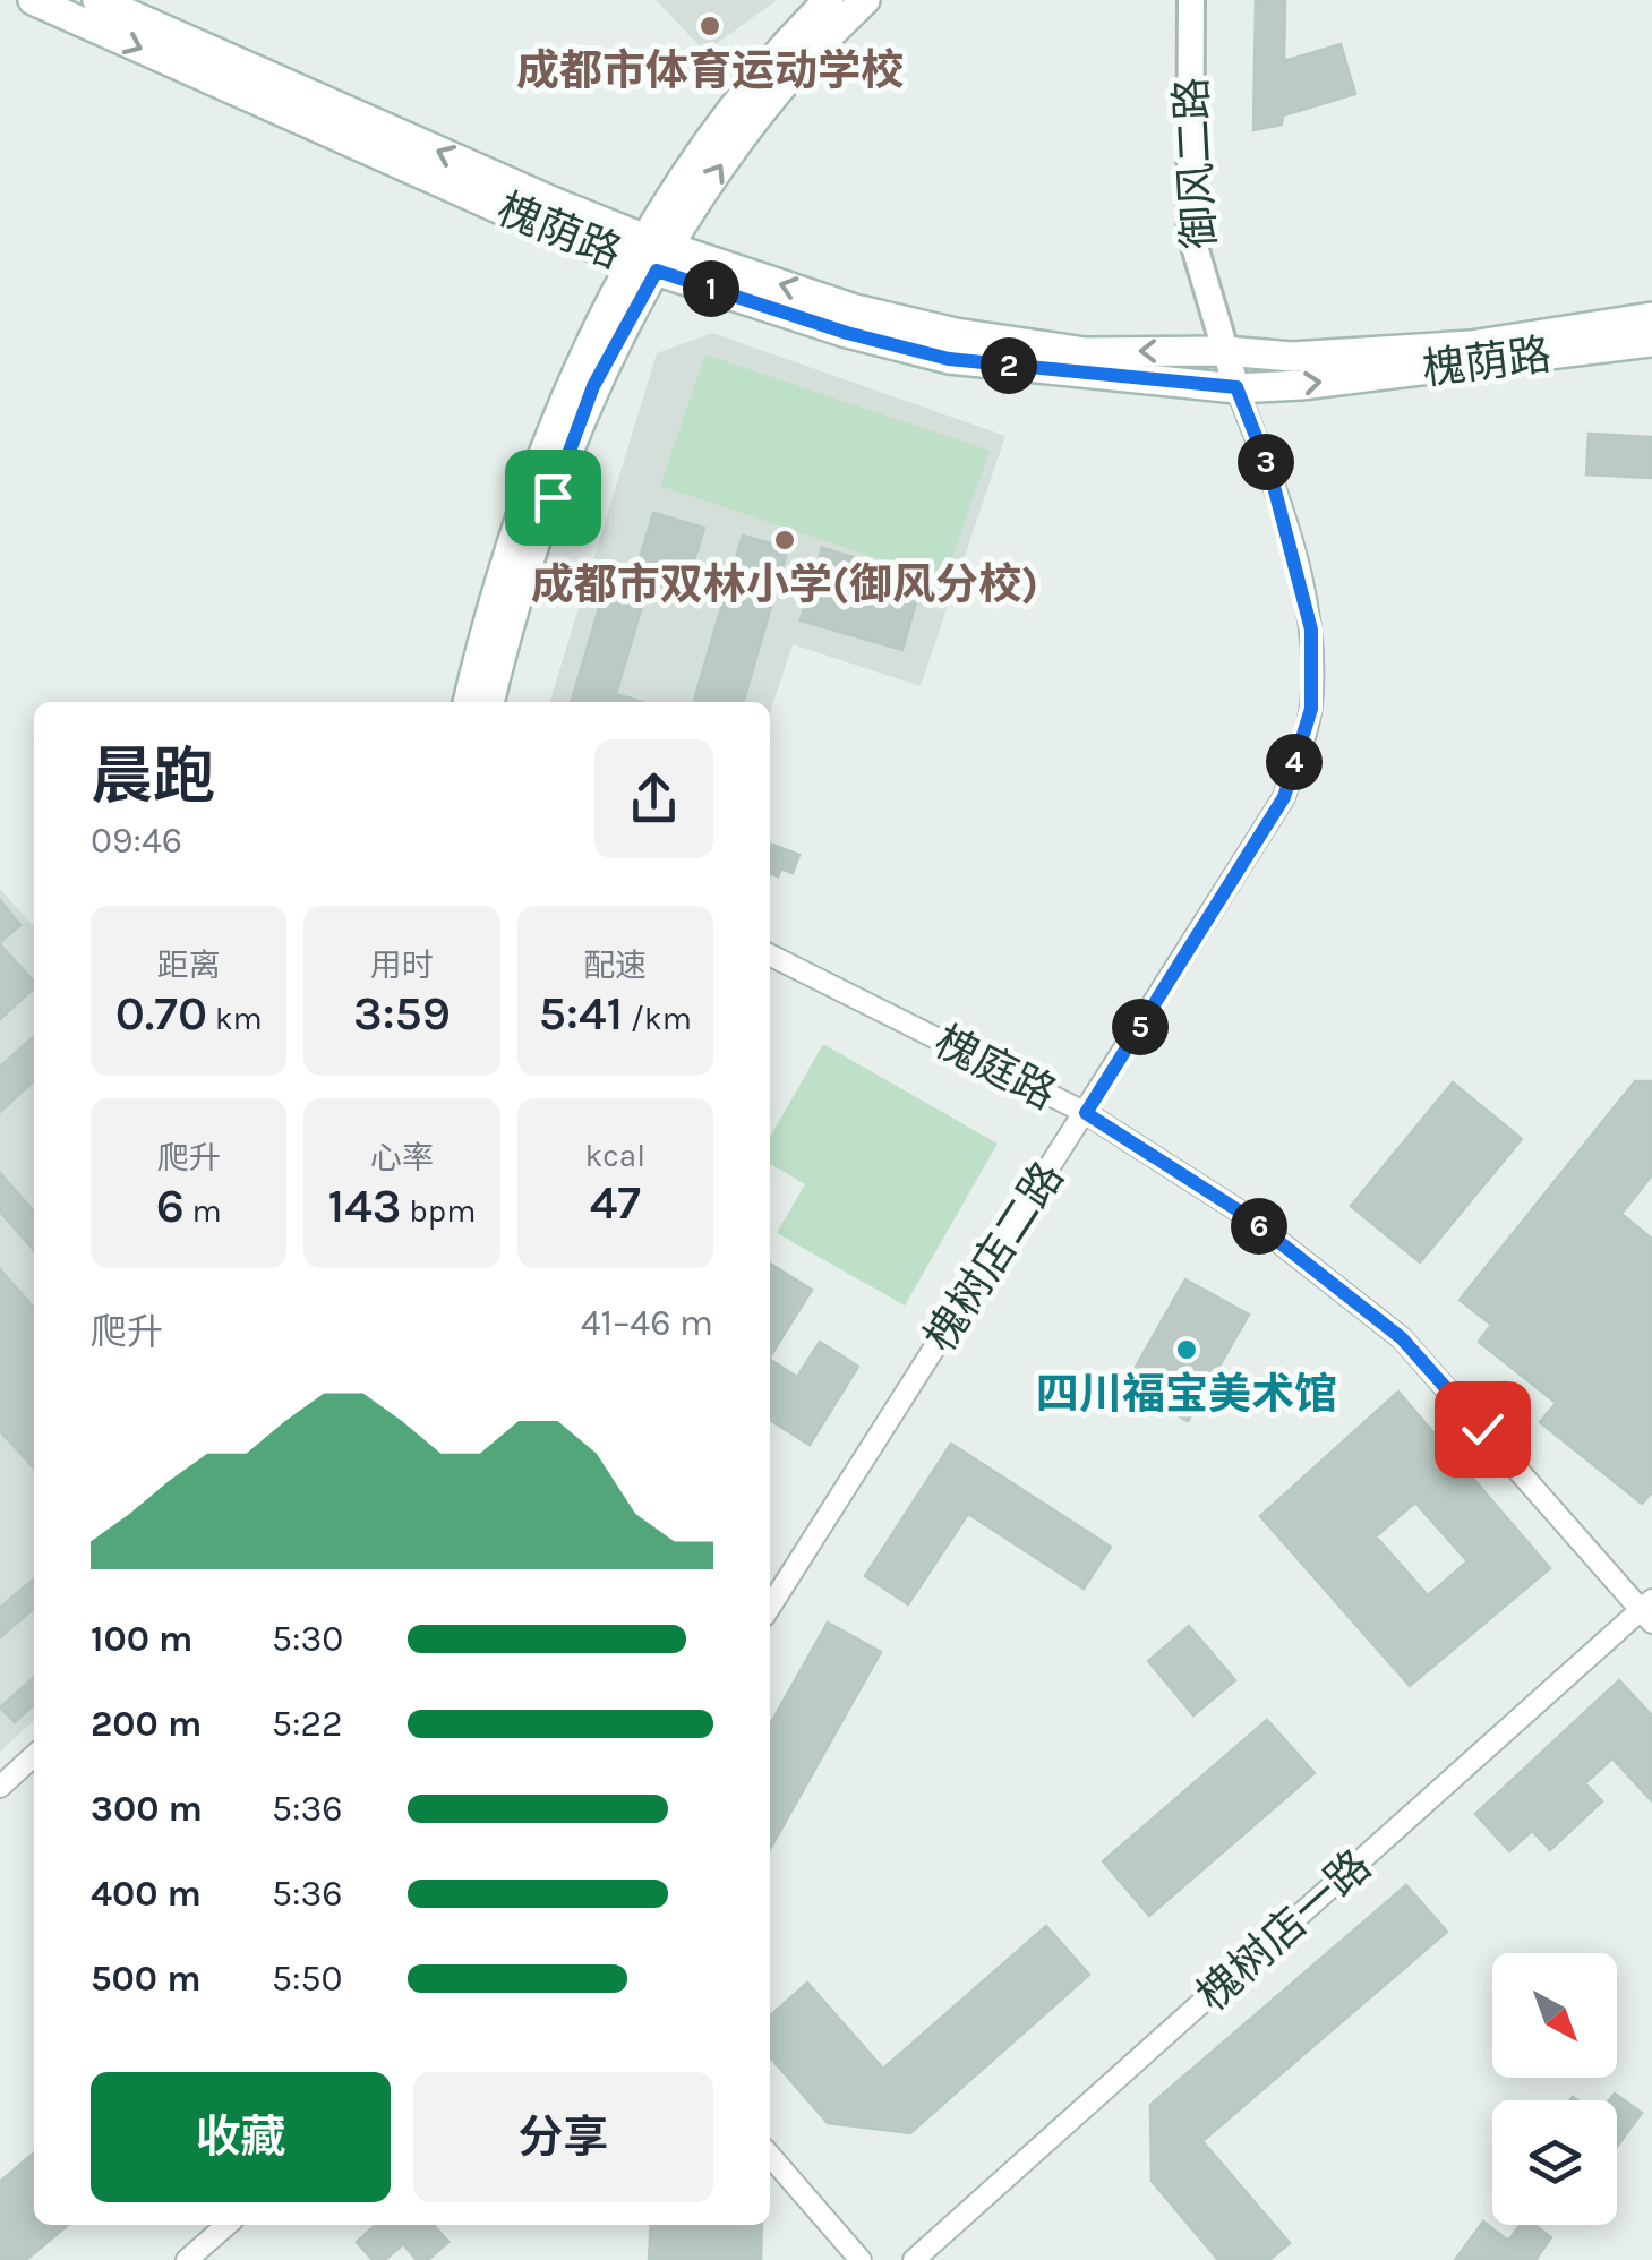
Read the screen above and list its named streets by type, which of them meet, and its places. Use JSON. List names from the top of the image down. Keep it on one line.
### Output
{"streets":{"main road":["槐荫路"],"street":["御风二路","槐庭路","槐树店二路","槐树店一路"]},"crossings":[["御风二路","槐荫路"],["御风二路","槐树店二路"],["槐荫路","槐树店二路"],["槐庭路","槐树店二路"],["槐庭路","槐树店一路"]],"places":["成都市体育运动学校","成都市双林小学(御风分校)","四川福宝美术馆"],"north":"bottom right","page":{"pins":["1","2","3","4","5","6"],"heading":["晨跑","09:46"],"stats":[["距离","0.70 km"],["用时","3:59"],["配速","5:41 /km"],["爬升","6 m"],["心率","143 bpm"],["kcal","47"]],"chart":["爬升","41–46 m"],"list":[{"name":"100 m","note":"5:30"},{"name":"200 m","note":"5:22"},{"name":"300 m","note":"5:36"},{"name":"400 m","note":"5:36"},{"name":"500 m","note":"5:50"}],"buttons":["收藏","分享"]}}
